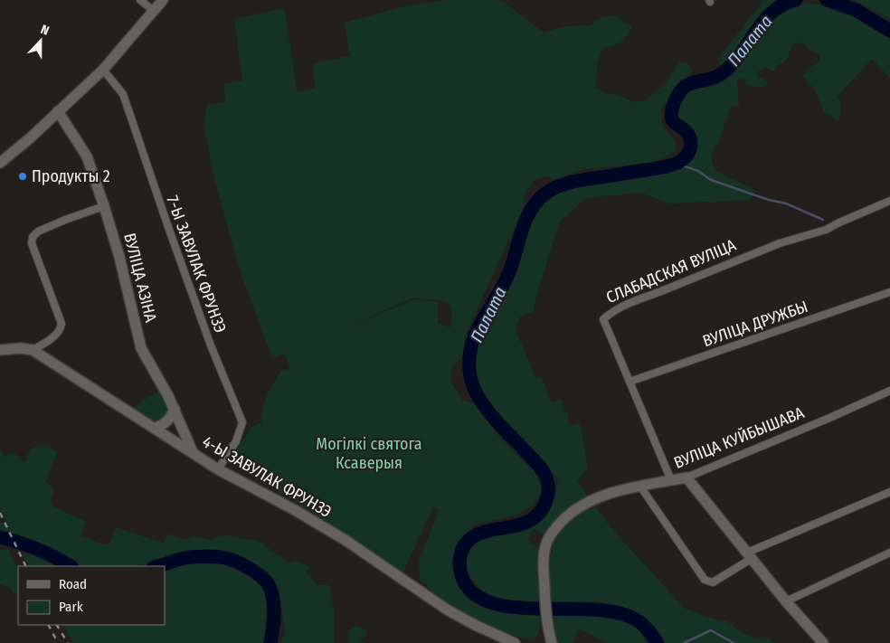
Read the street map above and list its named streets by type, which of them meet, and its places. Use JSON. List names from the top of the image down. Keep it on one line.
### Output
{"streets":{"street":["7-Ы ЗАВУЛАК ФРУНЗЭ","СЛАБАДСКАЯ ВУЛІЦА","ВУЛІЦА АЗІНА","ВУЛІЦА ДРУЖБЫ","ВУЛІЦА КУЙБЫШАВА","4-Ы ЗАВУЛАК ФРУНЗЭ"]},"crossings":[["7-Ы ЗАВУЛАК ФРУНЗЭ","4-Ы ЗАВУЛАК ФРУНЗЭ"],["СЛАБАДСКАЯ ВУЛІЦА","ВУЛІЦА ДРУЖБЫ"],["СЛАБАДСКАЯ ВУЛІЦА","ВУЛІЦА КУЙБЫШАВА"],["ВУЛІЦА АЗІНА","4-Ы ЗАВУЛАК ФРУНЗЭ"]],"water":["Палата"],"parks":["Могілкі святога Ксаверыя"],"places":["Продукты 2"],"legend":["Road","Park"],"north":"top"}
